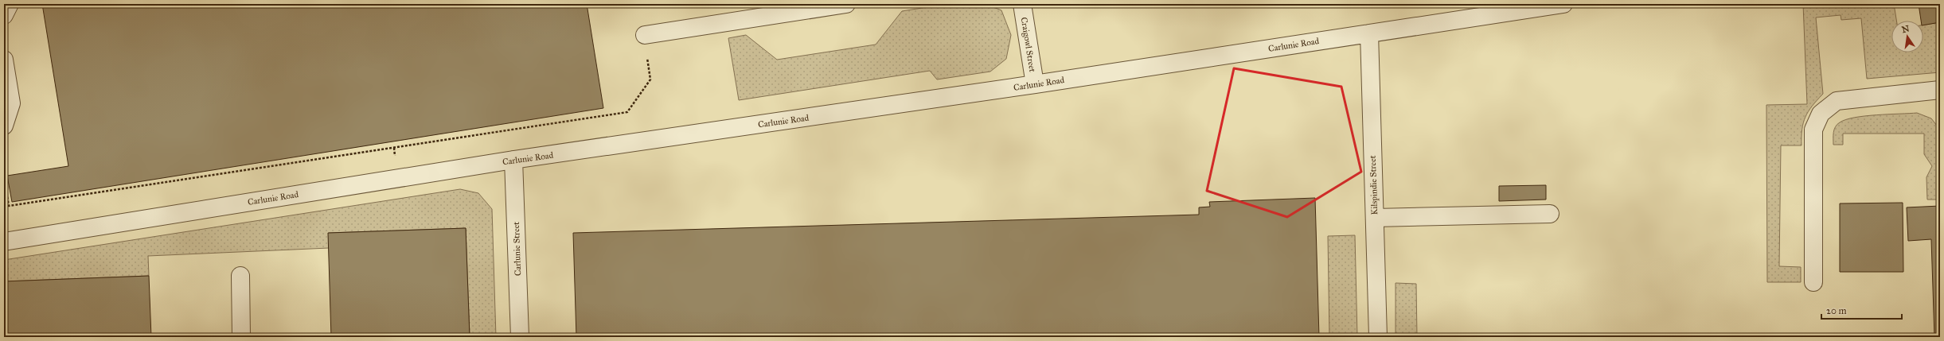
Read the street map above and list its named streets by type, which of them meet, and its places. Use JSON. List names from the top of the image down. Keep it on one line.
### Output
{"streets":{"street":["Craigowl Street","Carlunie Road","Kilspindie Street","Carlunie Street"]},"crossings":[["Craigowl Street","Carlunie Road"],["Carlunie Road","Kilspindie Street"],["Carlunie Road","Carlunie Street"]],"scale_bar":"20 m","north":"top"}
